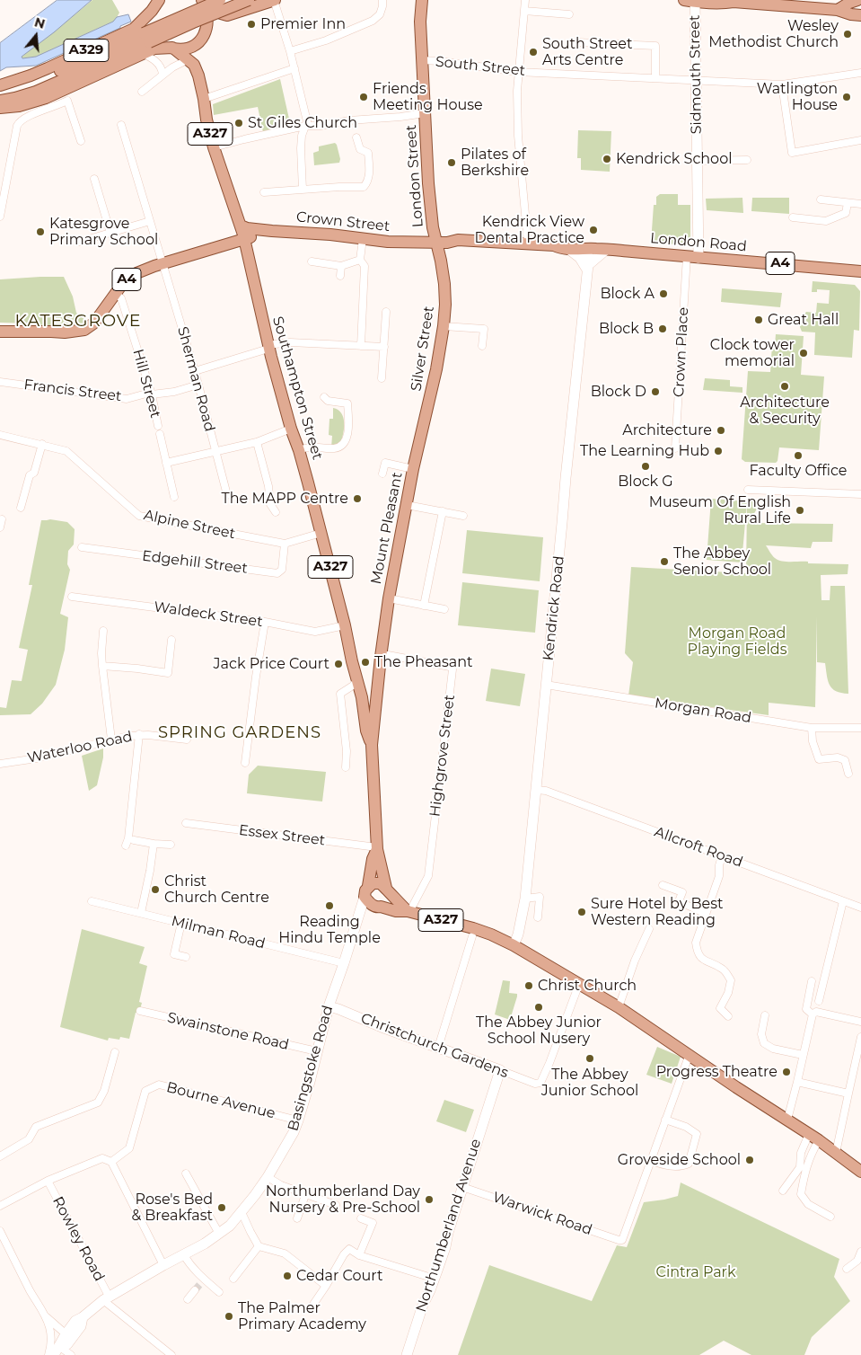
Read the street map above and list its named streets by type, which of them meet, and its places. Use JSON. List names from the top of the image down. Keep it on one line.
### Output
{"streets":{"main road":["A329","A327","London Street","Crown Street","London Road","A4","Silver Street","Southampton Street","Mount Pleasant"],"street":["South Street","Sidmouth Street","Crown Place","Sherman Road","Hill Street","Francis Street","Alpine Street","Edgehill Street","Kendrick Road","Waldeck Street","Morgan Road","Waterloo Road","Highgrove Street","Essex Street","Allcroft Road","Milman Road","Swainstone Road","Christchurch Gardens","Basingstoke Road","Bourne Avenue","Warwick Road","Northumberland Avenue","Rowley Road"]},"crossings":[["A329","Southampton Street"],["South Street","Sidmouth Street"],["South Street","London Street"],["Sidmouth Street","London Road"],["Sidmouth Street","Crown Place"],["A327","Southampton Street"],["A327","Mount Pleasant"],["A327","Kendrick Road"],["A327","Highgrove Street"],["A327","Essex Street"],["A327","Christchurch Gardens"],["A327","Basingstoke Road"],["London Street","Crown Street"],["London Street","London Road"],["London Street","Silver Street"],["Crown Street","London Road"],["Crown Street","A4"],["Crown Street","Silver Street"],["Crown Street","Southampton Street"],["London Road","Silver Street"],["London Road","Crown Place"],["London Road","Kendrick Road"],["A4","Sherman Road"],["A4","Hill Street"],["A4","Southampton Street"],["Silver Street","Mount Pleasant"],["Sherman Road","Francis Street"],["Hill Street","Francis Street"],["Southampton Street","Alpine Street"],["Southampton Street","Waldeck Street"],["Alpine Street","Edgehill Street"],["Mount Pleasant","Highgrove Street"],["Kendrick Road","Morgan Road"],["Kendrick Road","Allcroft Road"],["Milman Road","Basingstoke Road"],["Swainstone Road","Basingstoke Road"],["Christchurch Gardens","Basingstoke Road"],["Christchurch Gardens","Northumberland Avenue"],["Basingstoke Road","Bourne Avenue"],["Basingstoke Road","Rowley Road"],["Warwick Road","Northumberland Avenue"]],"districts":["KATESGROVE","SPRING GARDENS"],"parks":["Morgan Road Playing Fields","Cintra Park"],"places":["Premier Inn","Wesley Methodist Church","South Street Arts Centre","Friends Meeting House","Watlington House","St Giles Church","Kendrick School","Pilates of Berkshire","Kendrick View Dental Practice","Katesgrove Primary School","Block A","Great Hall","Block B","Clock tower memorial","Architecture & Security","Block D","Architecture","The Learning Hub","Faculty Office","Block G","The MAPP Centre","Museum Of English Rural Life","The Abbey Senior School","The Pheasant","Jack Price Court","Christ Church Centre","Reading Hindu Temple","Sure Hotel by Best Western Reading","Christ Church","The Abbey Junior School Nusery","The Abbey Junior School","Progress Theatre","Groveside School","Northumberland Day Nursery & Pre-School","Rose's Bed & Breakfast","Cedar Court","The Palmer Primary Academy"],"north":"top"}
